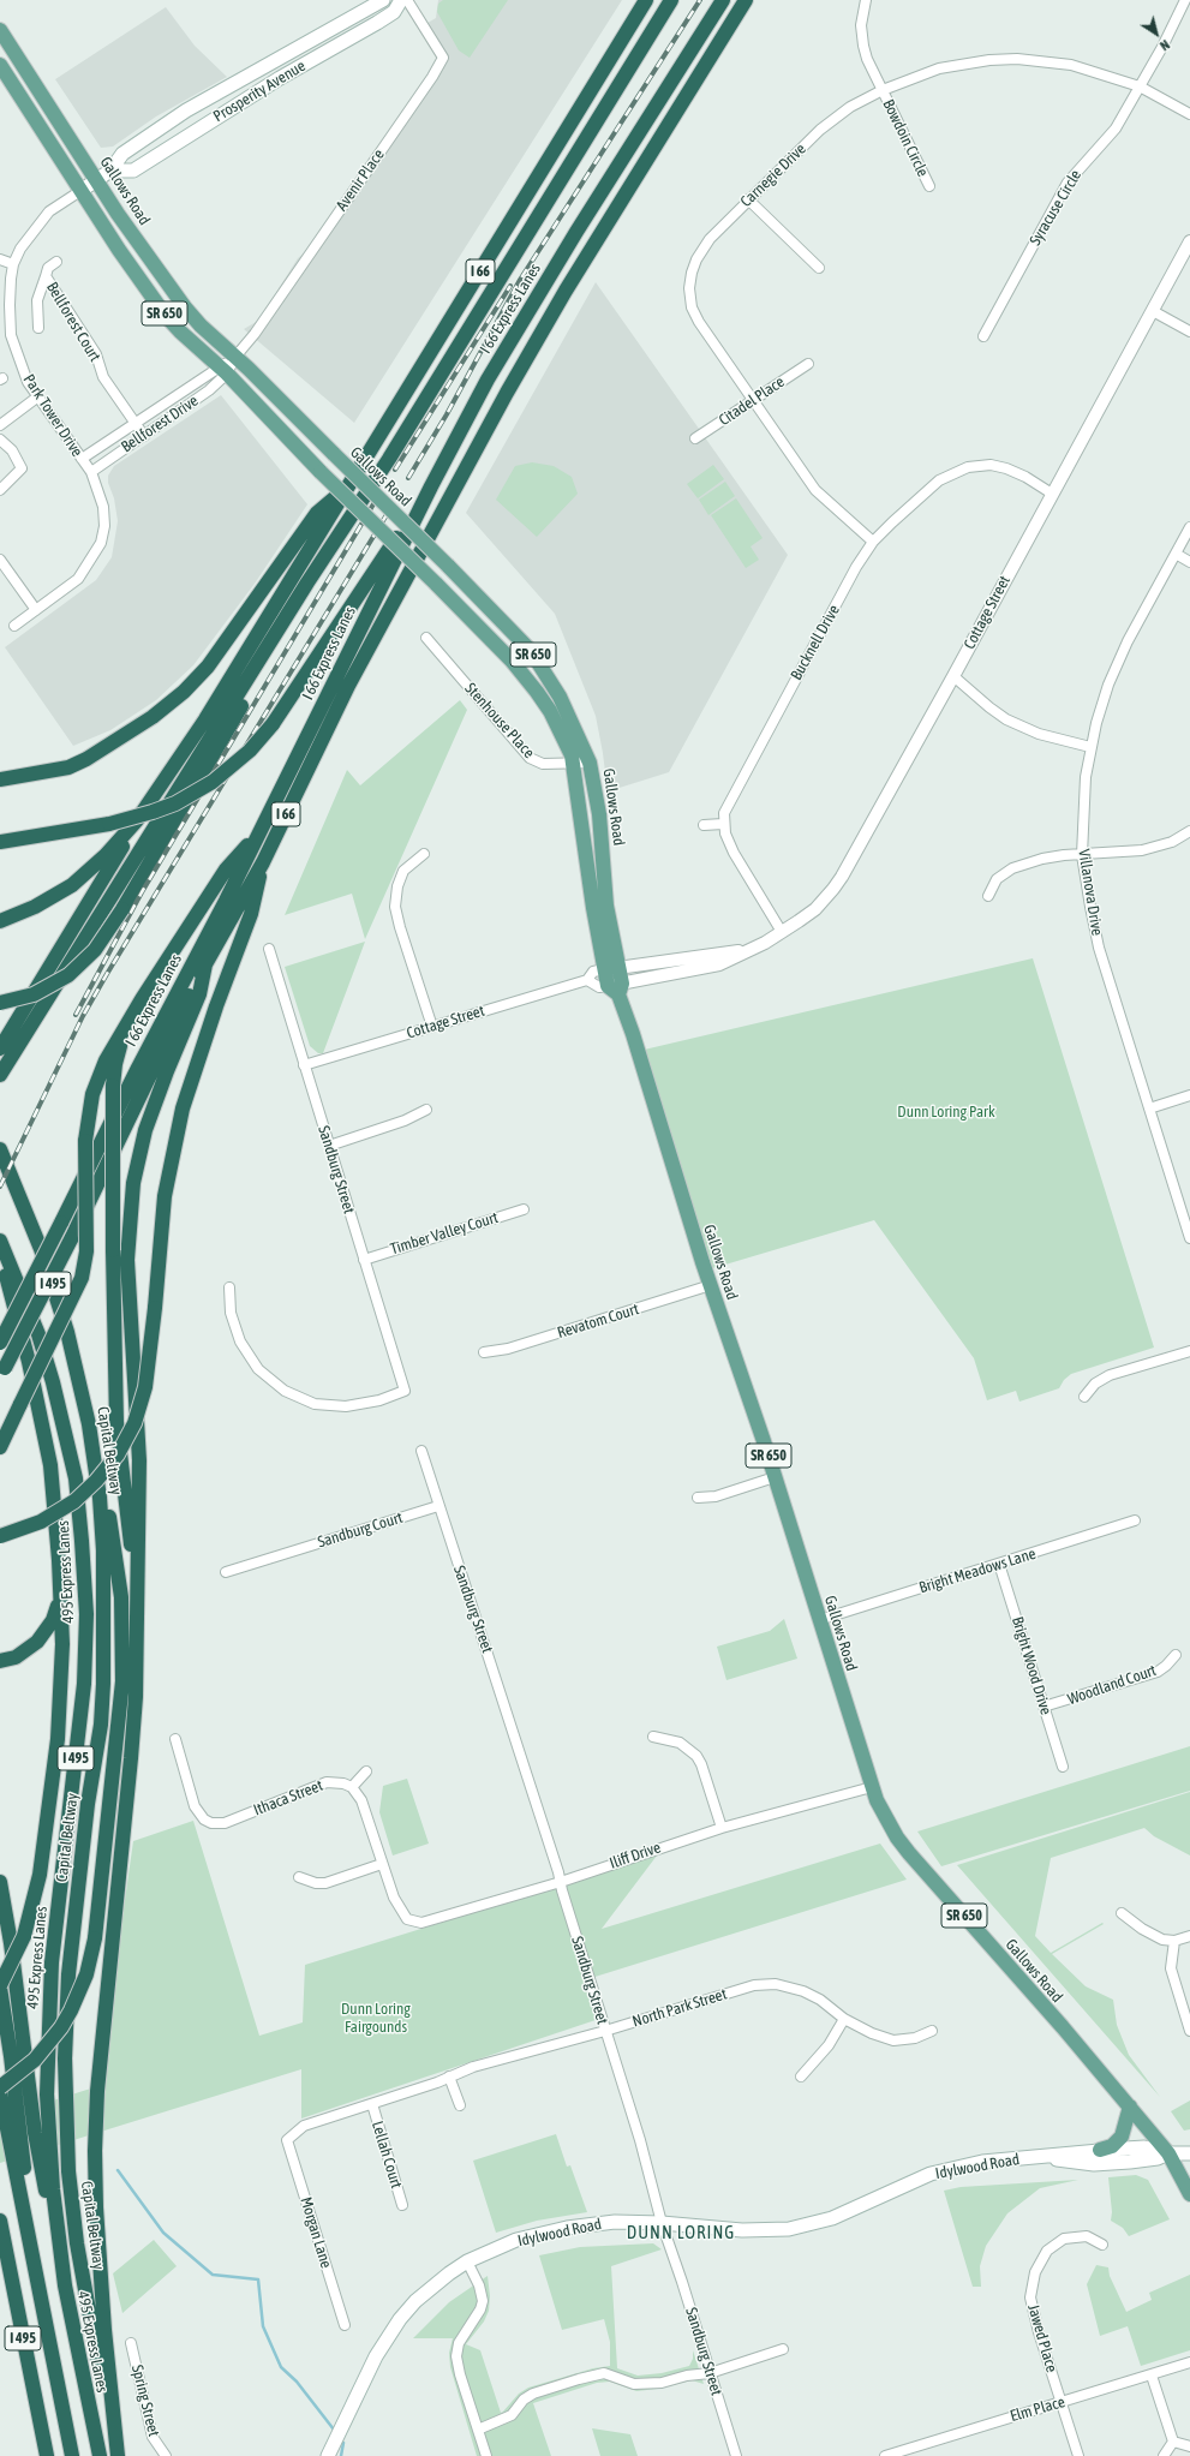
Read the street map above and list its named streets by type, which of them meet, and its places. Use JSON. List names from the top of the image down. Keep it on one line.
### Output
{"streets":{"highway":["I 66","I 66 Express Lanes","I 495","Capital Beltway","495 Express Lanes"],"main road":["Prosperity Avenue","Gallows Road","SR 650","Idylwood Road"],"street":["Bowdoin Circle","Carnegie Drive","Avenir Place","Syracuse Circle","Bellforest Court","Citadel Place","Park Tower Drive","Bellforest Drive","Cottage Street","Bucknell Drive","Stenhouse Place","Villanova Drive","Sandburg Street","Timber Valley Court","Revatom Court","Sandburg Court","Bright Meadows Lane","Bright Wood Drive","Woodland Court","Ithaca Street","Iliff Drive","North Park Street","Lellah Court","Morgan Lane","Jawed Place","Spring Street","Elm Place"]},"crossings":[["Prosperity Avenue","Gallows Road"],["Prosperity Avenue","Park Tower Drive"],["Bowdoin Circle","Carnegie Drive"],["Carnegie Drive","Syracuse Circle"],["Carnegie Drive","Citadel Place"],["Carnegie Drive","Bucknell Drive"],["Avenir Place","Gallows Road"],["Gallows Road","Park Tower Drive"],["Gallows Road","Bellforest Drive"],["Gallows Road","Cottage Street"],["Gallows Road","Stenhouse Place"],["Gallows Road","Revatom Court"],["Gallows Road","Bright Meadows Lane"],["Gallows Road","Iliff Drive"],["Gallows Road","Idylwood Road"],["Bellforest Court","Bellforest Drive"],["Park Tower Drive","Bellforest Drive"],["Cottage Street","Bucknell Drive"],["Cottage Street","Sandburg Street"],["Sandburg Street","Timber Valley Court"],["Sandburg Street","Sandburg Court"],["Sandburg Street","Iliff Drive"],["Sandburg Street","North Park Street"],["Sandburg Street","Idylwood Road"],["Bright Meadows Lane","Bright Wood Drive"],["Bright Wood Drive","Woodland Court"],["North Park Street","Lellah Court"],["North Park Street","Morgan Lane"],["Jawed Place","Elm Place"]],"districts":["DUNN LORING"],"parks":["Dunn Loring Park","Dunn Loring Fairgounds"],"north":"bottom right"}
